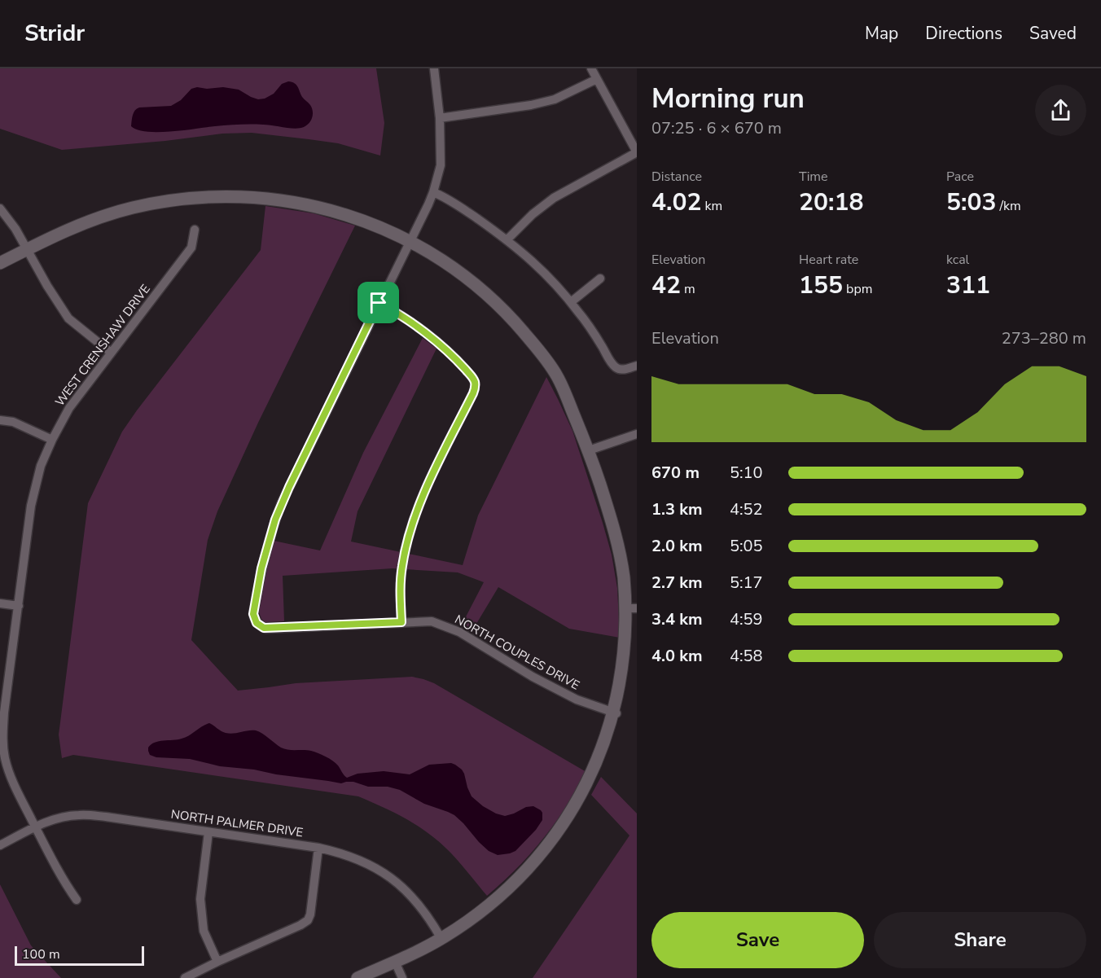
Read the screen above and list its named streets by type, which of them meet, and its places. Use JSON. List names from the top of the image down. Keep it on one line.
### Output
{"streets":{"street":["WEST CRENSHAW DRIVE","NORTH COUPLES DRIVE","NORTH PALMER DRIVE"]},"crossings":[["WEST CRENSHAW DRIVE","NORTH PALMER DRIVE"]],"scale_bar":"100 m","page":{"header":"Stridr","nav":["Map","Directions","Saved"],"heading":["Morning run","07:25 · 6 × 670 m"],"stats":[["Distance","4.02 km"],["Time","20:18"],["Pace","5:03 /km"],["Elevation","42 m"],["Heart rate","155 bpm"],["kcal","311"]],"chart":["Elevation","273–280 m"],"list":[{"name":"670 m","note":"5:10"},{"name":"1.3 km","note":"4:52"},{"name":"2.0 km","note":"5:05"},{"name":"2.7 km","note":"5:17"},{"name":"3.4 km","note":"4:59"},{"name":"4.0 km","note":"4:58"}],"buttons":["Save","Share"],"scale":"100 m"}}
